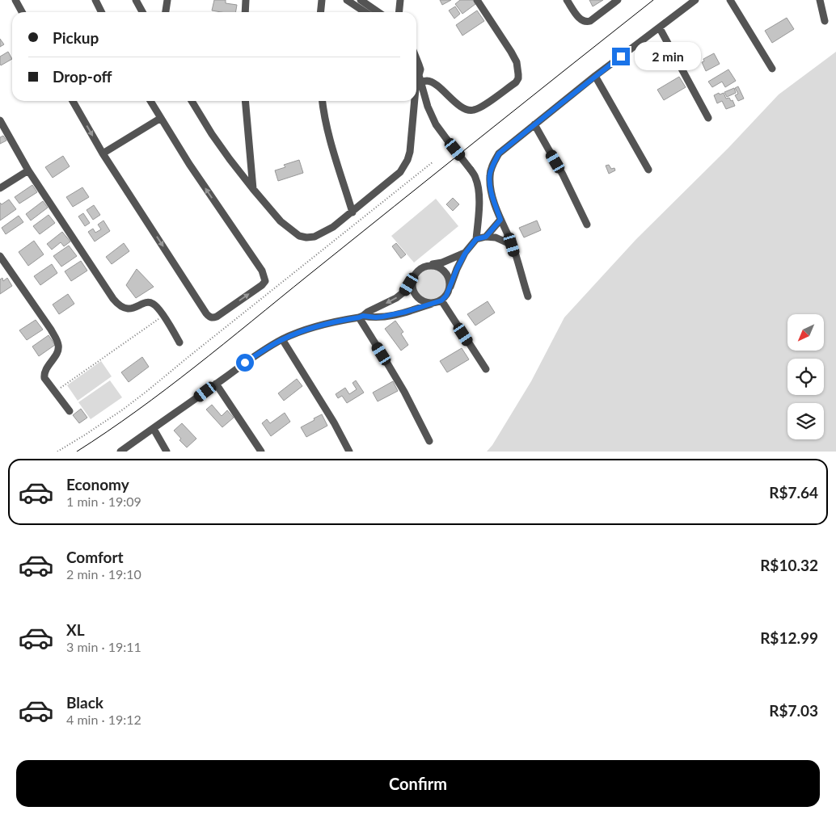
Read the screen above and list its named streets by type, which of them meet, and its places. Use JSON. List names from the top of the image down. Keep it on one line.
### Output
{"north":"bottom left","page":{"banner":["Pickup","Drop-off"],"bubble":"2 min","list":[{"name":"Economy","note":"1 min · 19:09","value":"R$7.64"},{"name":"Comfort","note":"2 min · 19:10","value":"R$10.32"},{"name":"XL","note":"3 min · 19:11","value":"R$12.99"},{"name":"Black","note":"4 min · 19:12","value":"R$7.03"}],"buttons":"Confirm"}}
